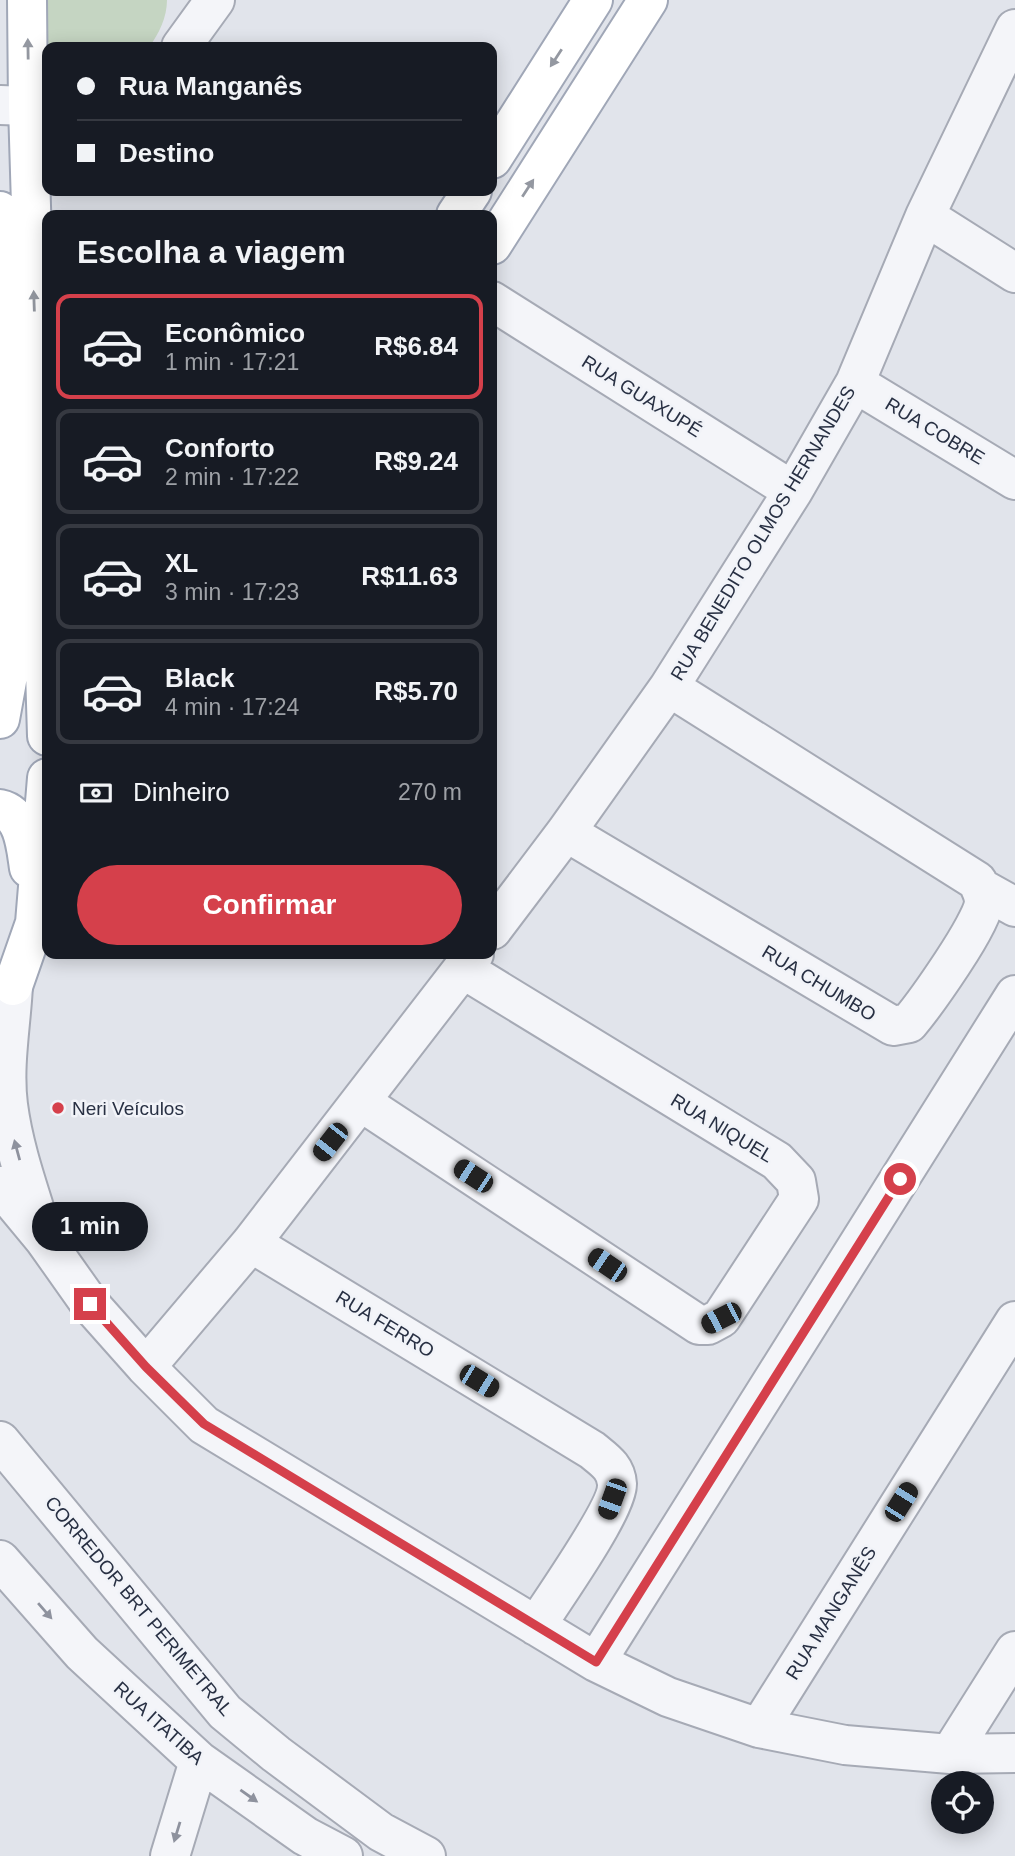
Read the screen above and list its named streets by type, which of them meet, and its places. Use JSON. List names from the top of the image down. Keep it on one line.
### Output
{"streets":{"street":["RUA GUAXUPÉ","RUA COBRE","RUA BENEDITO OLMOS HERNANDES","RUA CHUMBO","RUA NIQUEL","RUA FERRO","CORREDOR BRT PERIMETRAL","RUA MANGANÊS","RUA ITATIBA"]},"crossings":[["RUA GUAXUPÉ","RUA BENEDITO OLMOS HERNANDES"],["RUA COBRE","RUA BENEDITO OLMOS HERNANDES"],["RUA BENEDITO OLMOS HERNANDES","RUA CHUMBO"]],"places":["Neri Veículos"],"page":{"banner":["Rua Manganês","Destino"],"heading":"Escolha a viagem","list":[{"name":"Econômico","note":"1 min · 17:21","value":"R$6.84"},{"name":"Conforto","note":"2 min · 17:22","value":"R$9.24"},{"name":"XL","note":"3 min · 17:23","value":"R$11.63"},{"name":"Black","note":"4 min · 17:24","value":"R$5.70"}],"pay":["Dinheiro","270 m"],"buttons":"Confirmar","bubble":"1 min"}}
